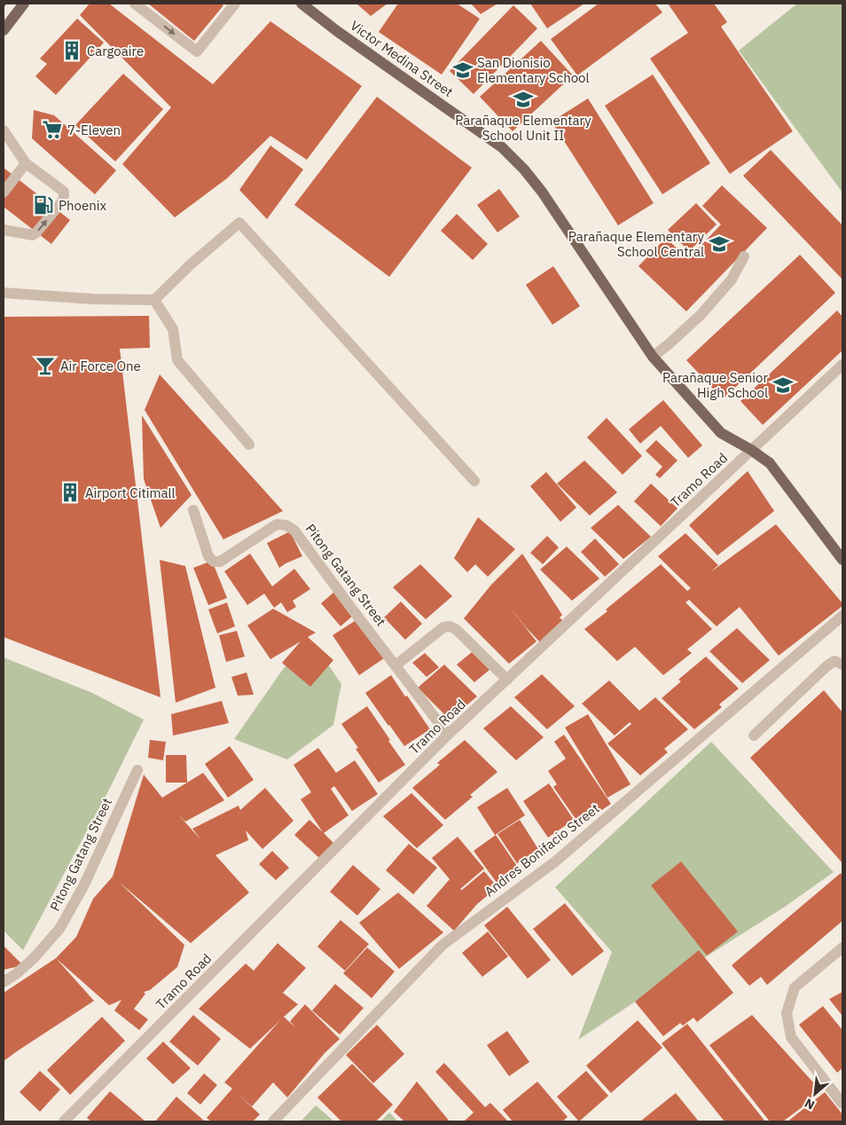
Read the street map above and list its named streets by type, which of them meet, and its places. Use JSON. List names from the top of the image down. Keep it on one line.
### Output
{"streets":{"main road":["Victor Medina Street"],"street":["Tramo Road","Pitong Gatang Street","Andres Bonifacio Street"]},"crossings":[["Victor Medina Street","Tramo Road"],["Tramo Road","Pitong Gatang Street"]],"places":{"building":["Cargoaire","Airport Citimall"],"school or university":["San Dionisio Elementary School","Parañaque Elementary School Unit II","Parañaque Elementary School Central","Parañaque Senior High School"],"supermarket":["7-Eleven"],"fuel station":["Phoenix"],"bar":["Air Force One"]},"north":"bottom left"}
